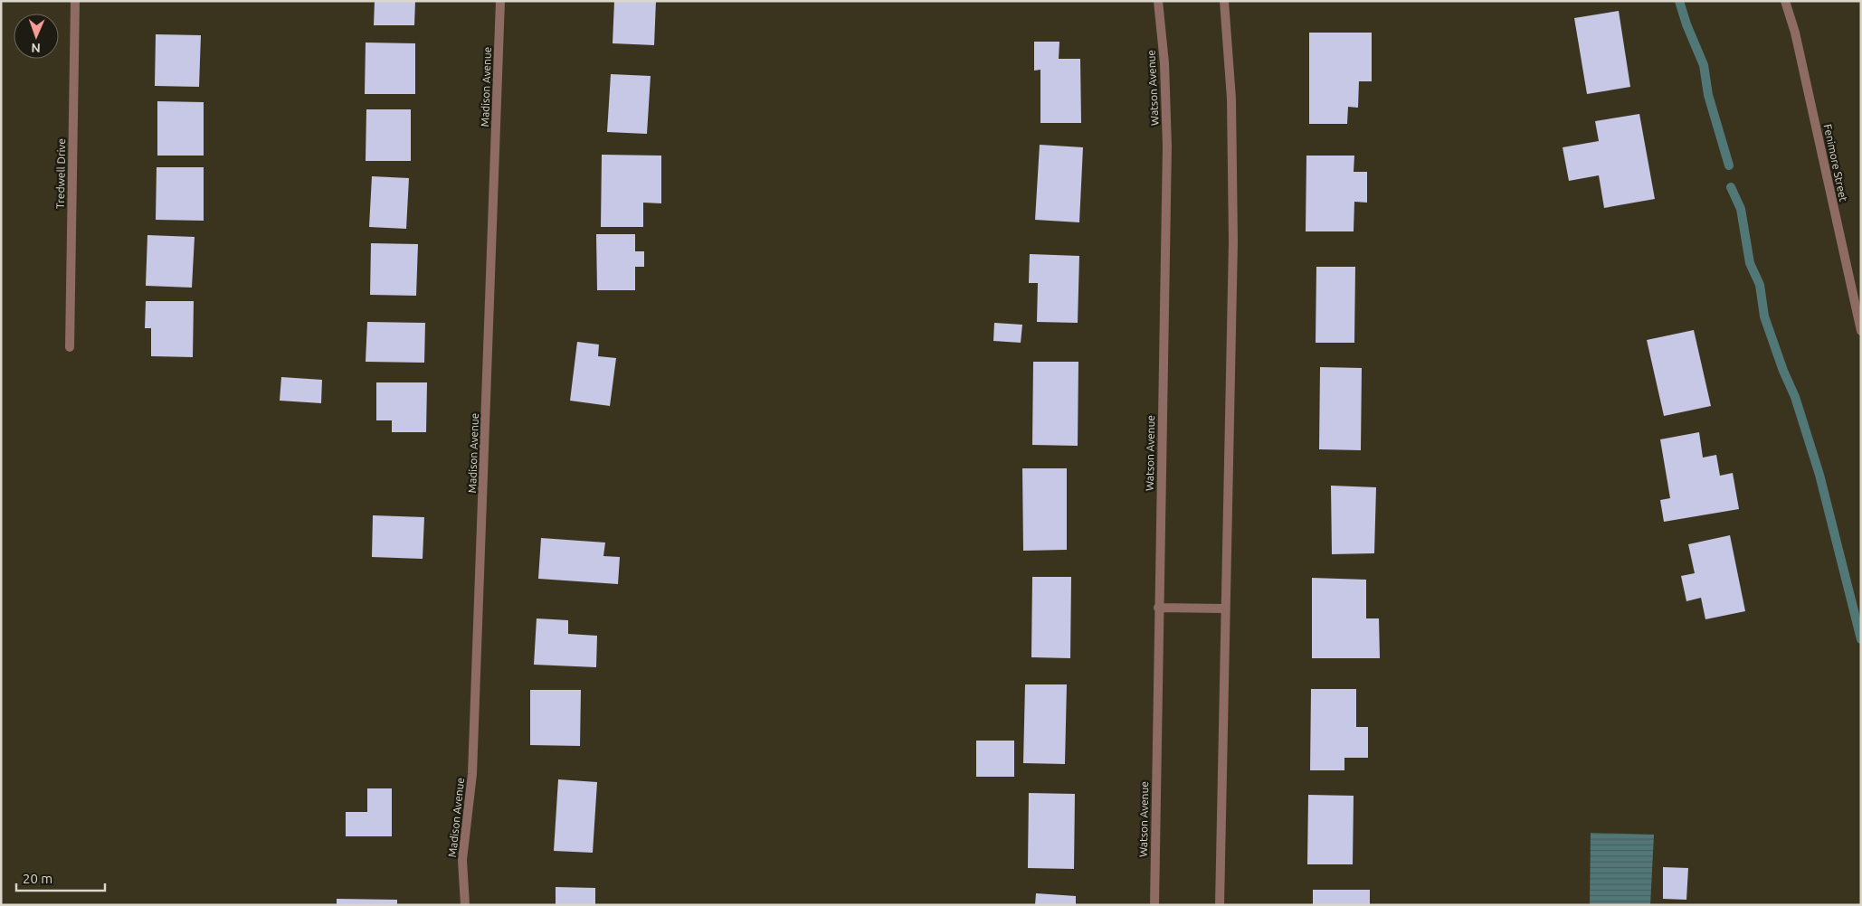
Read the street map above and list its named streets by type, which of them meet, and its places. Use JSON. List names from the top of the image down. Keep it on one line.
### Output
{"streets":{"street":["Madison Avenue","Watson Avenue","Fenimore Street","Tredwell Drive"]},"scale_bar":"20 m","north":"bottom"}
